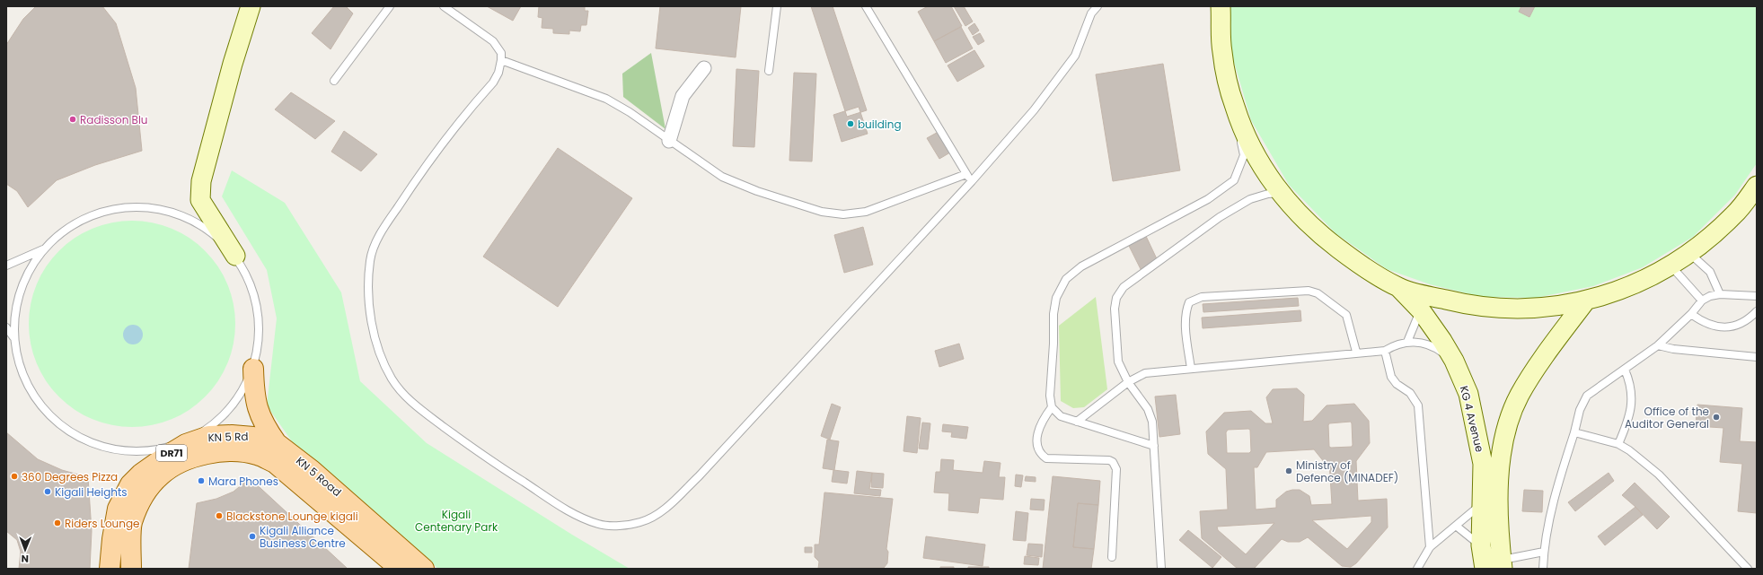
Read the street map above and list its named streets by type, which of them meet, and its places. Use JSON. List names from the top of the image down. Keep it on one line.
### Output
{"streets":{"main road":["KG 4 Avenue","KN 5 Rd","DR71","KN 5 Road"]},"crossings":[["KN 5 Rd","KN 5 Road"]],"parks":["Kigali Centenary Park"],"places":["Radisson Blu","building","Office of the Auditor General","Ministry of Defence (MINADEF)","360 Degrees Pizza","Mara Phones","Kigali Heights","Blackstone Lounge kigali","Riders Lounge","Kigali Alliance Business Centre"],"north":"bottom"}
